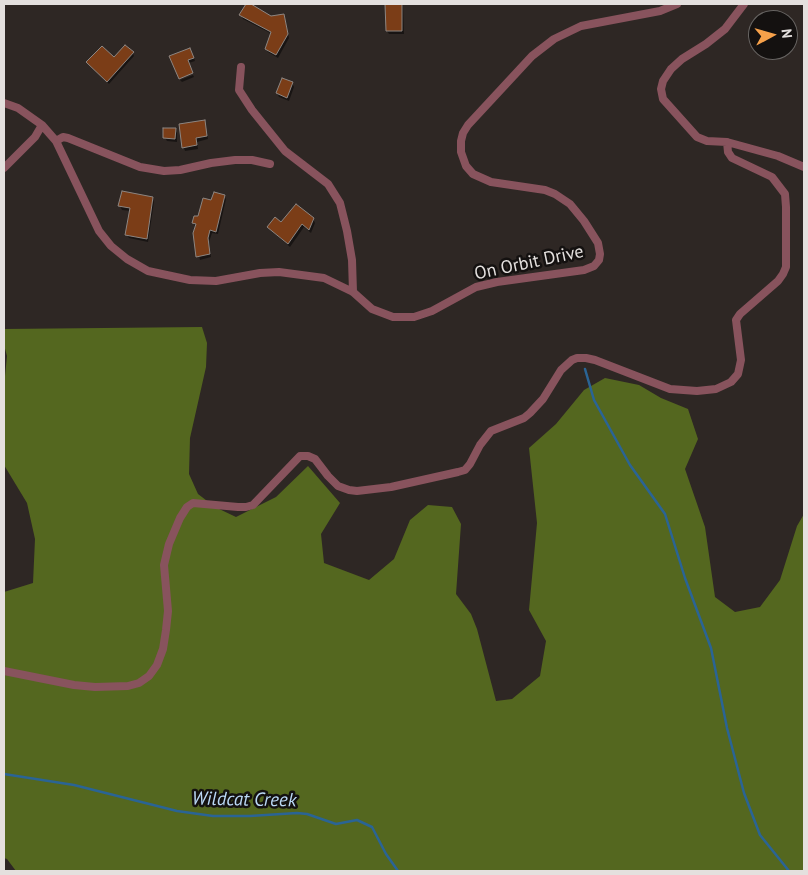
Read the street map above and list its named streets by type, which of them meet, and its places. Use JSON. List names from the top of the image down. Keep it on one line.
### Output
{"streets":{"street":["On Orbit Drive"]},"water":["Wildcat Creek"],"north":"right"}
